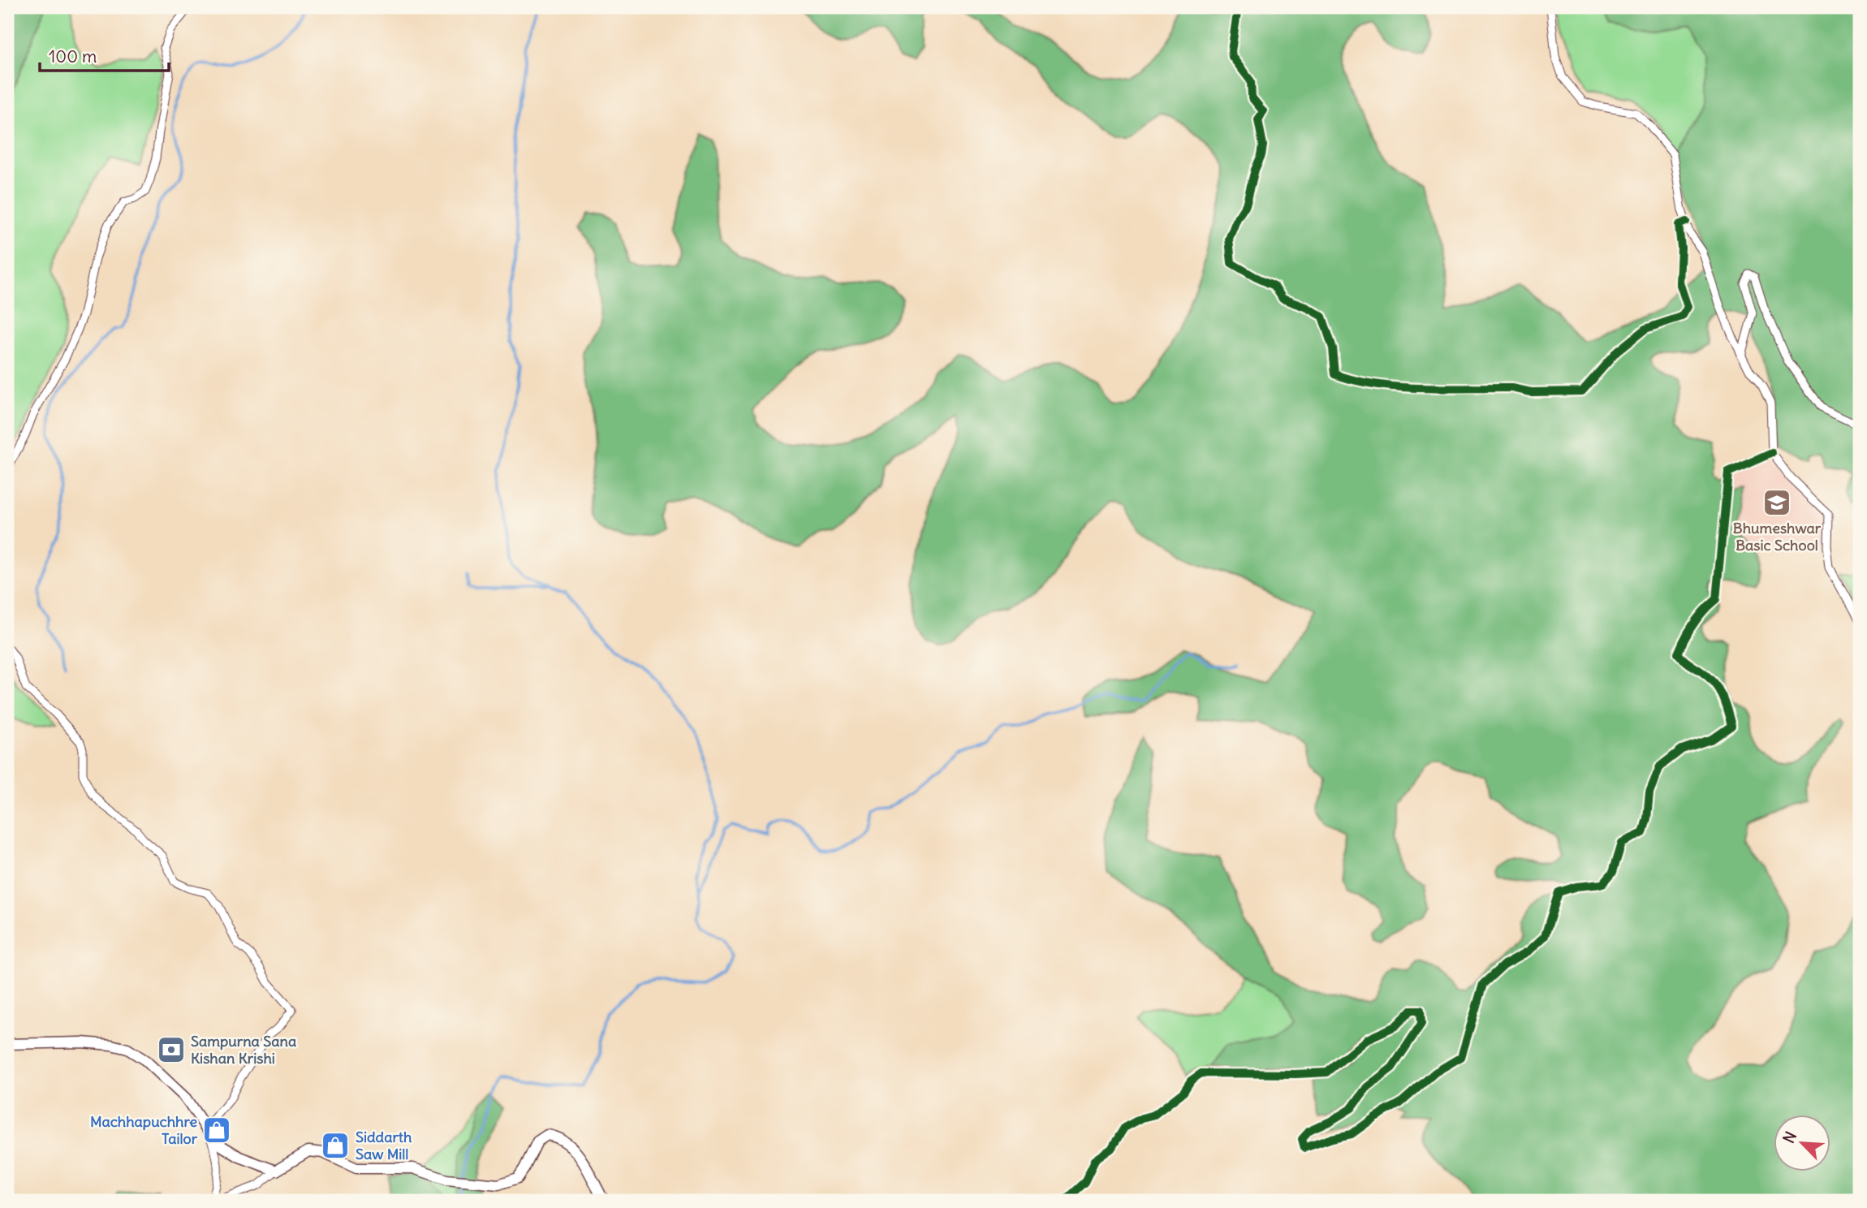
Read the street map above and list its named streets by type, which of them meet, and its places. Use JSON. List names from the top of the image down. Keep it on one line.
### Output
{"places":{"school or university":["Bhumeshwar Basic School"],"bank":["Sampurna Sana Kishan Krishi"],"shop":["Machhapuchhre Tailor","Siddarth Saw Mill"]},"scale_bar":"100 m","north":"top left"}
